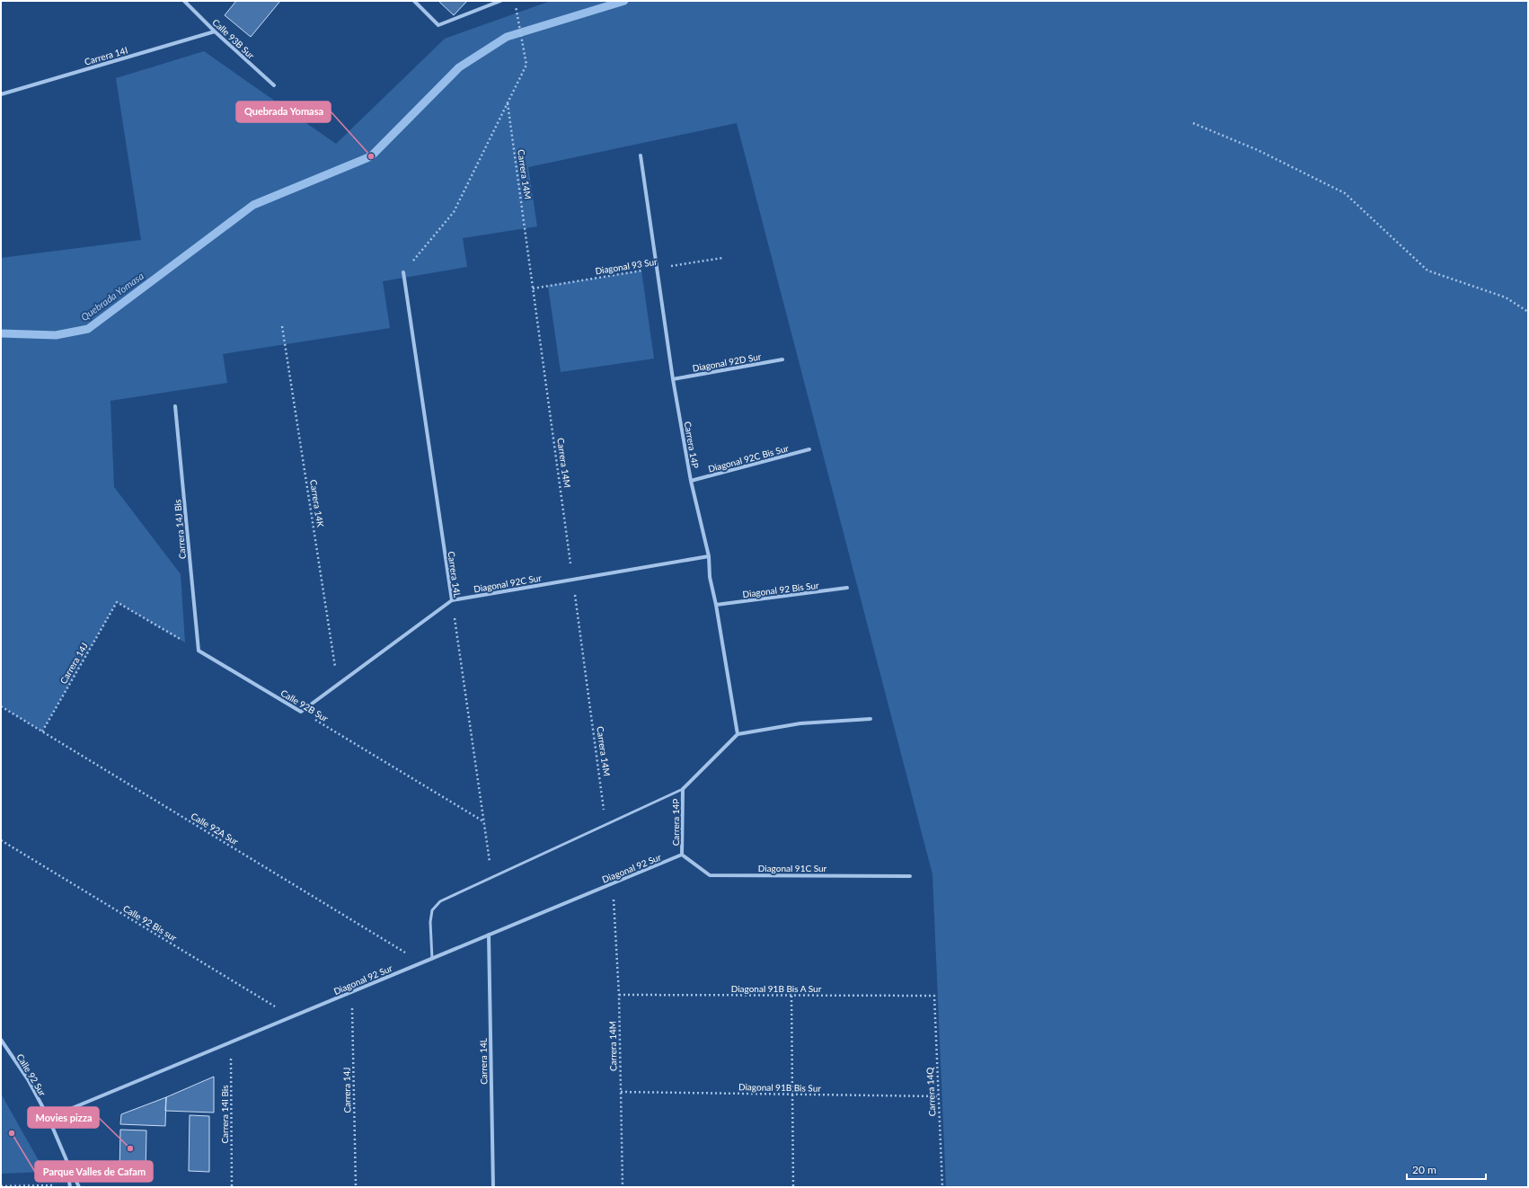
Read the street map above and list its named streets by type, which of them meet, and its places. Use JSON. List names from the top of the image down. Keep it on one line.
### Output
{"streets":{"street":["Calle 93B Sur","Carrera 14I","Diagonal 92D Sur","Carrera 14P","Diagonal 92C Bis Sur","Carrera 14J Bis","Carrera 14L","Diagonal 92C Sur","Diagonal 92 Bis Sur","Calle 92B Sur","Diagonal 92 Sur","Diagonal 91C Sur","Calle 92 Sur"],"path":["Carrera 14M","Diagonal 93 Sur","Carrera 14K","Carrera 14J","Calle 92A Sur","Calle 92 Bis sur","Diagonal 91B Bis A Sur","Diagonal 91B Bis Sur","Carrera 14Q","Carrera 14I Bis"]},"crossings":[["Calle 93B Sur","Carrera 14I"],["Carrera 14M","Diagonal 93 Sur"],["Carrera 14M","Diagonal 92C Sur"],["Carrera 14M","Diagonal 92 Sur"],["Carrera 14M","Diagonal 91B Bis A Sur"],["Carrera 14M","Diagonal 91B Bis Sur"],["Diagonal 93 Sur","Carrera 14P"],["Diagonal 92D Sur","Carrera 14P"],["Carrera 14P","Diagonal 92C Bis Sur"],["Carrera 14P","Diagonal 92C Sur"],["Carrera 14P","Diagonal 92 Bis Sur"],["Carrera 14P","Diagonal 92 Sur"],["Carrera 14P","Diagonal 91C Sur"],["Carrera 14K","Diagonal 92C Sur"],["Carrera 14J Bis","Carrera 14J"],["Carrera 14J Bis","Calle 92B Sur"],["Carrera 14L","Diagonal 92C Sur"],["Carrera 14L","Calle 92B Sur"],["Carrera 14L","Diagonal 92 Sur"],["Diagonal 92C Sur","Calle 92B Sur"],["Carrera 14J","Calle 92B Sur"],["Carrera 14J","Calle 92A Sur"],["Carrera 14J","Diagonal 92 Sur"],["Calle 92A Sur","Diagonal 92 Sur"],["Diagonal 92 Sur","Diagonal 91C Sur"],["Diagonal 92 Sur","Calle 92 Bis sur"],["Diagonal 92 Sur","Calle 92 Sur"],["Diagonal 92 Sur","Carrera 14I Bis"],["Diagonal 91B Bis A Sur","Carrera 14Q"],["Diagonal 91B Bis Sur","Carrera 14Q"]],"water":["Quebrada Yomasa"],"places":["Quebrada Yomasa","Parque Valles de Cafam","Movies pizza"],"scale_bar":"20 m"}
